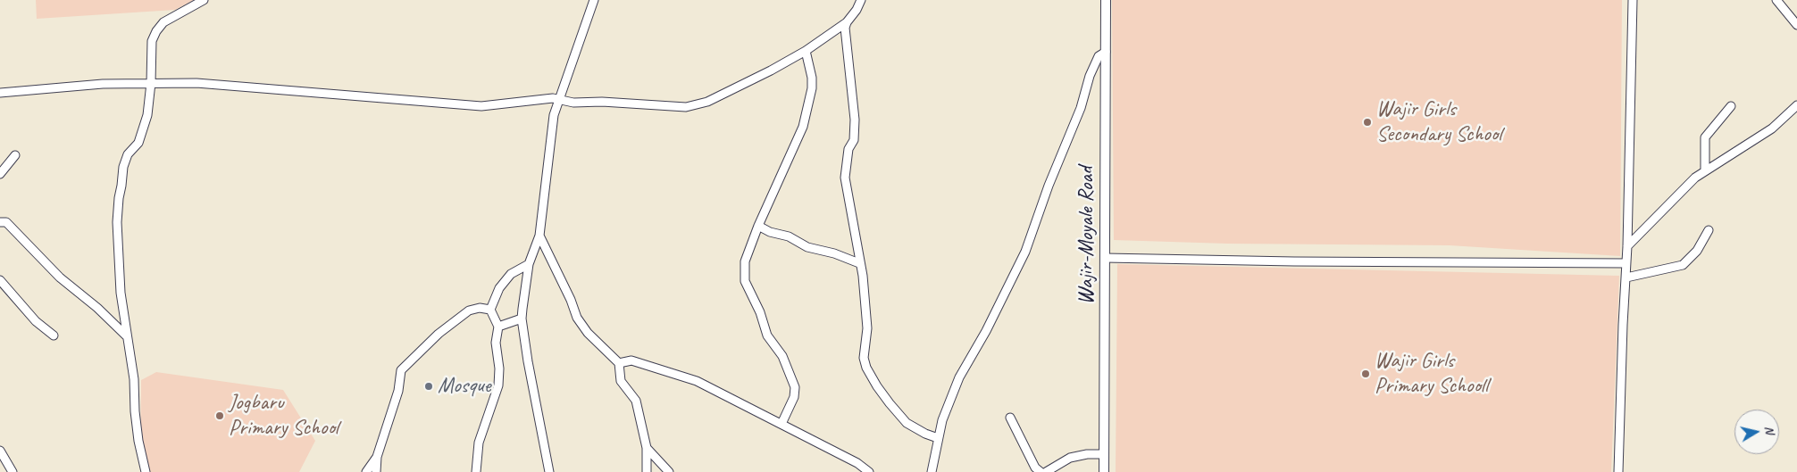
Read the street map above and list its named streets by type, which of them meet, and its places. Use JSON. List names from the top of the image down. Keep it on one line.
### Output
{"streets":{"main road":["Wajir-Moyale Road"]},"places":["Wajir Girls Secondary School","Wajir Girls Primary Schooll","Mosque","Jogbaru Primary School"],"north":"right"}
